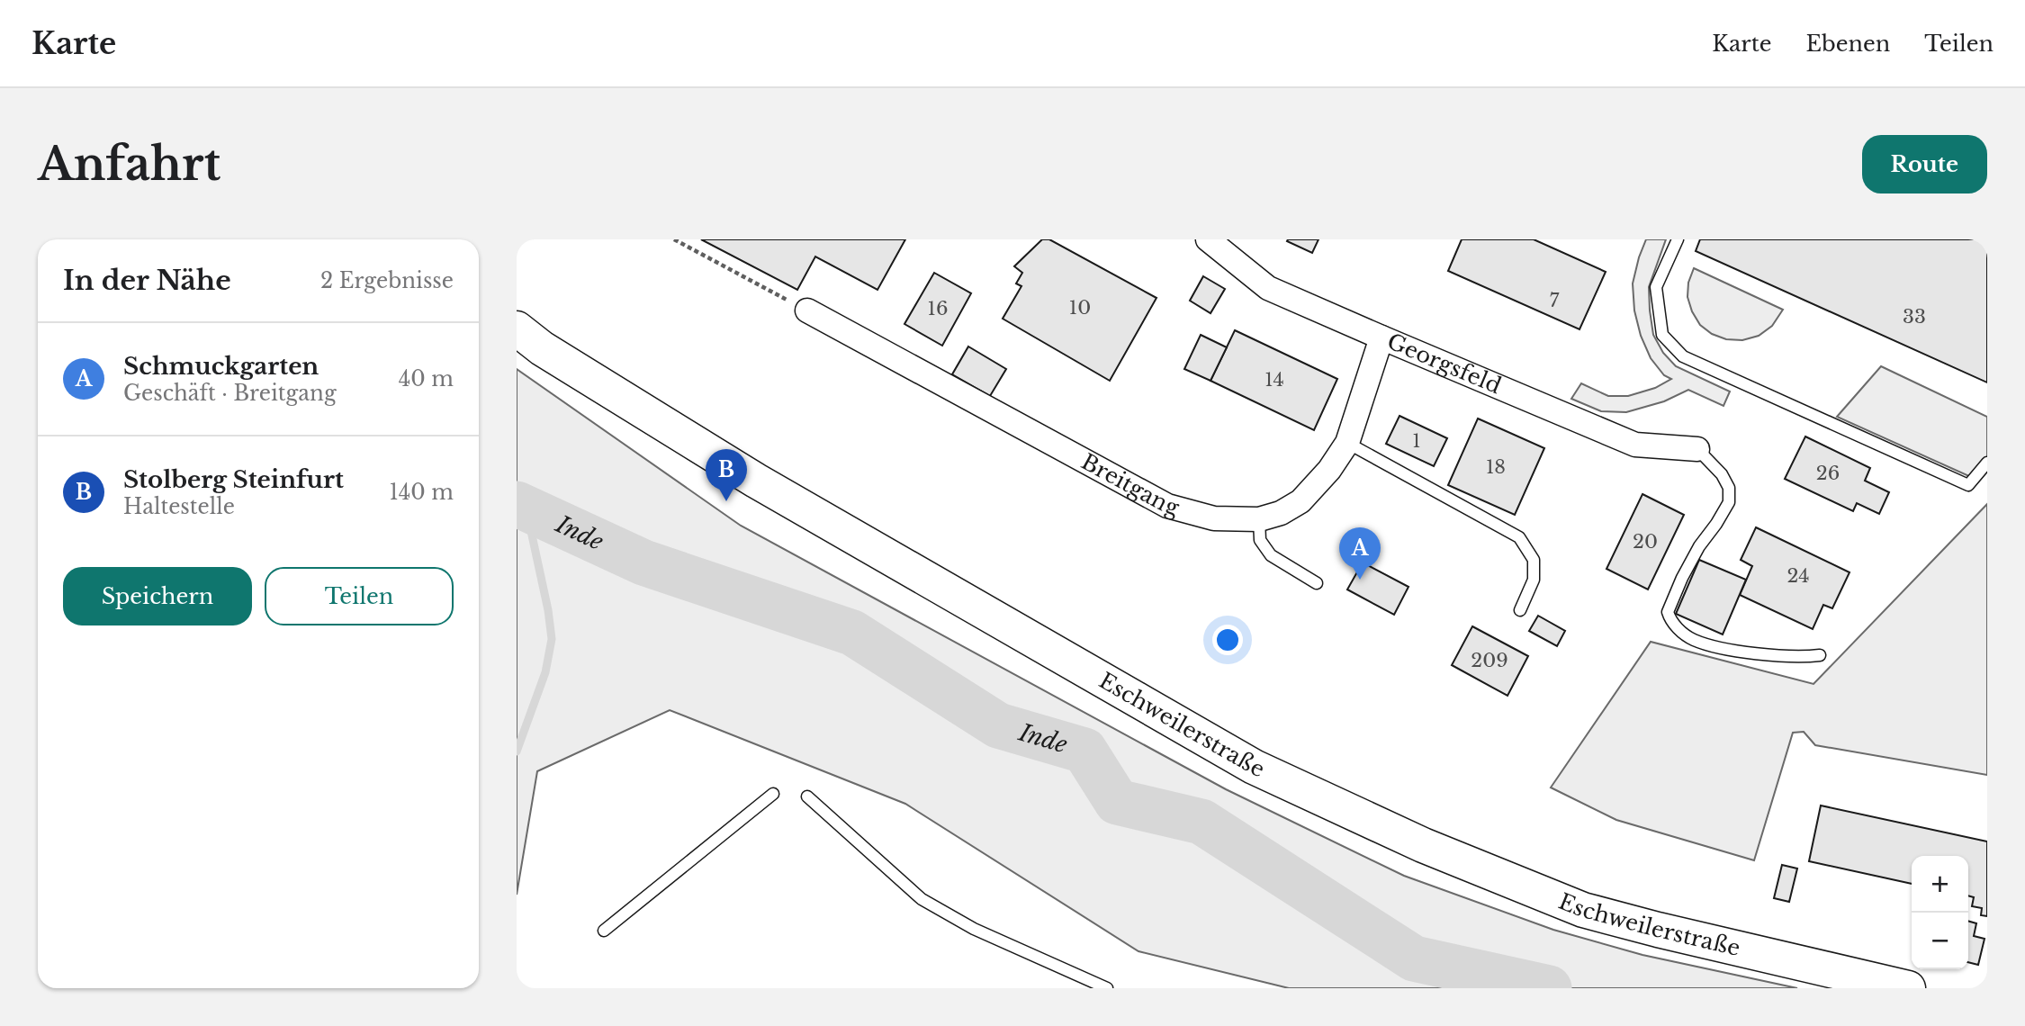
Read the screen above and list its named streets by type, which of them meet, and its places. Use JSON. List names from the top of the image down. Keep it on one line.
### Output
{"streets":{"main road":["Eschweilerstraße"],"street":["Georgsfeld","Breitgang"]},"crossings":[["Georgsfeld","Breitgang"]],"water":["Inde"],"house_numbers":["7","10","16","33","14","1","18","26","20","24","209"],"page":{"header":"Karte","nav":["Karte","Ebenen","Teilen"],"buttons":["Route",["Speichern","Teilen"]],"title":"Anfahrt","heading":["In der Nähe","2 Ergebnisse"],"list":[{"mark":"A","name":"Schmuckgarten","note":"Geschäft · Breitgang","value":"40 m"},{"mark":"B","name":"Stolberg Steinfurt","note":"Haltestelle","value":"140 m"}],"pins":["B","A"],"map_buttons":["+","−"]}}
